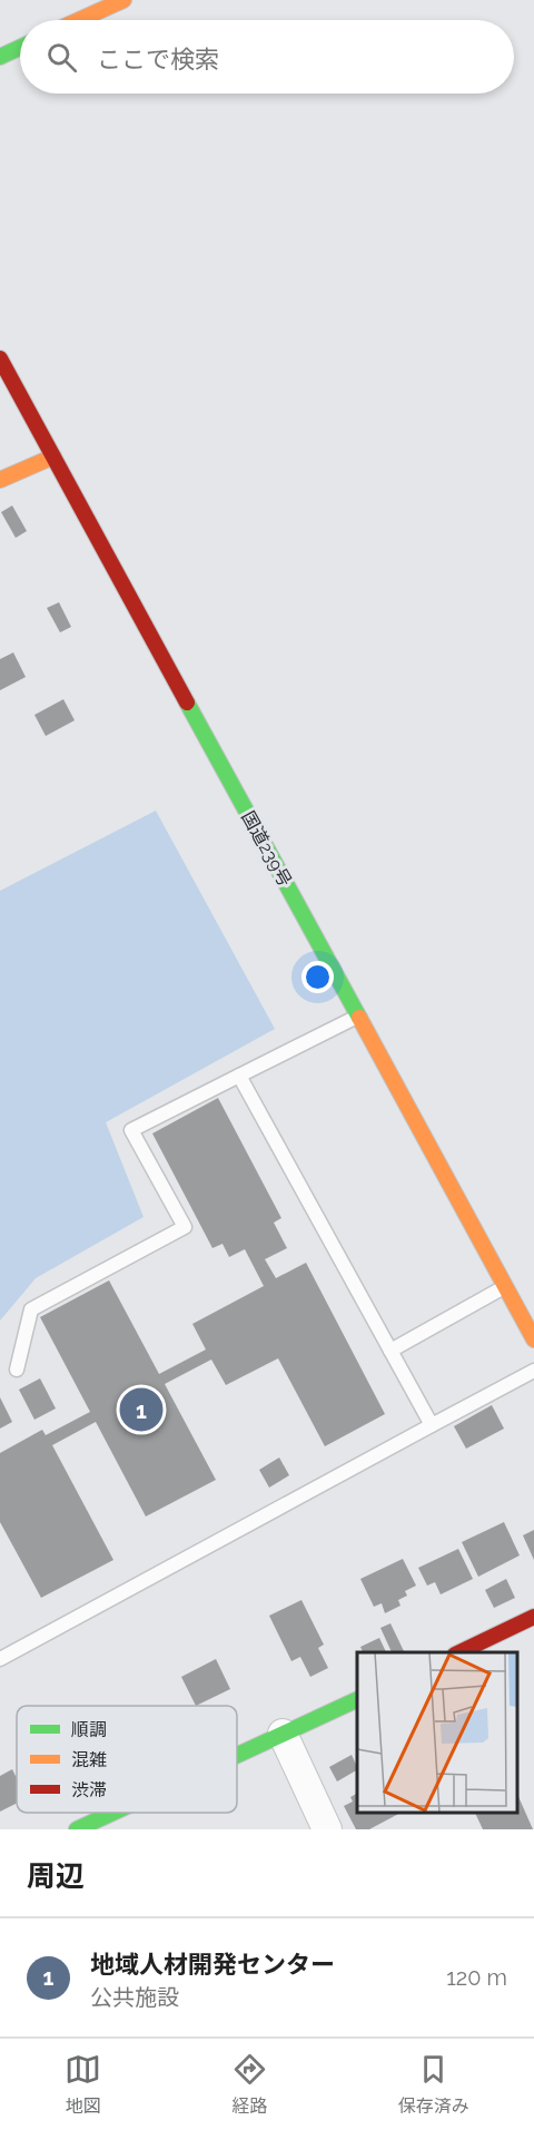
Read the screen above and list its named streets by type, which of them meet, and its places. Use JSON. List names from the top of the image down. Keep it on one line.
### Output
{"streets":{"main road":["国道239号"]},"legend":["順調","混雑","渋滞"],"page":{"search":"ここで検索","pins":"1","heading":"周辺","list":[{"mark":"1","name":"地域人材開発センター","note":"公共施設","value":"120 m"}],"nav":["地図","経路","保存済み"]}}
